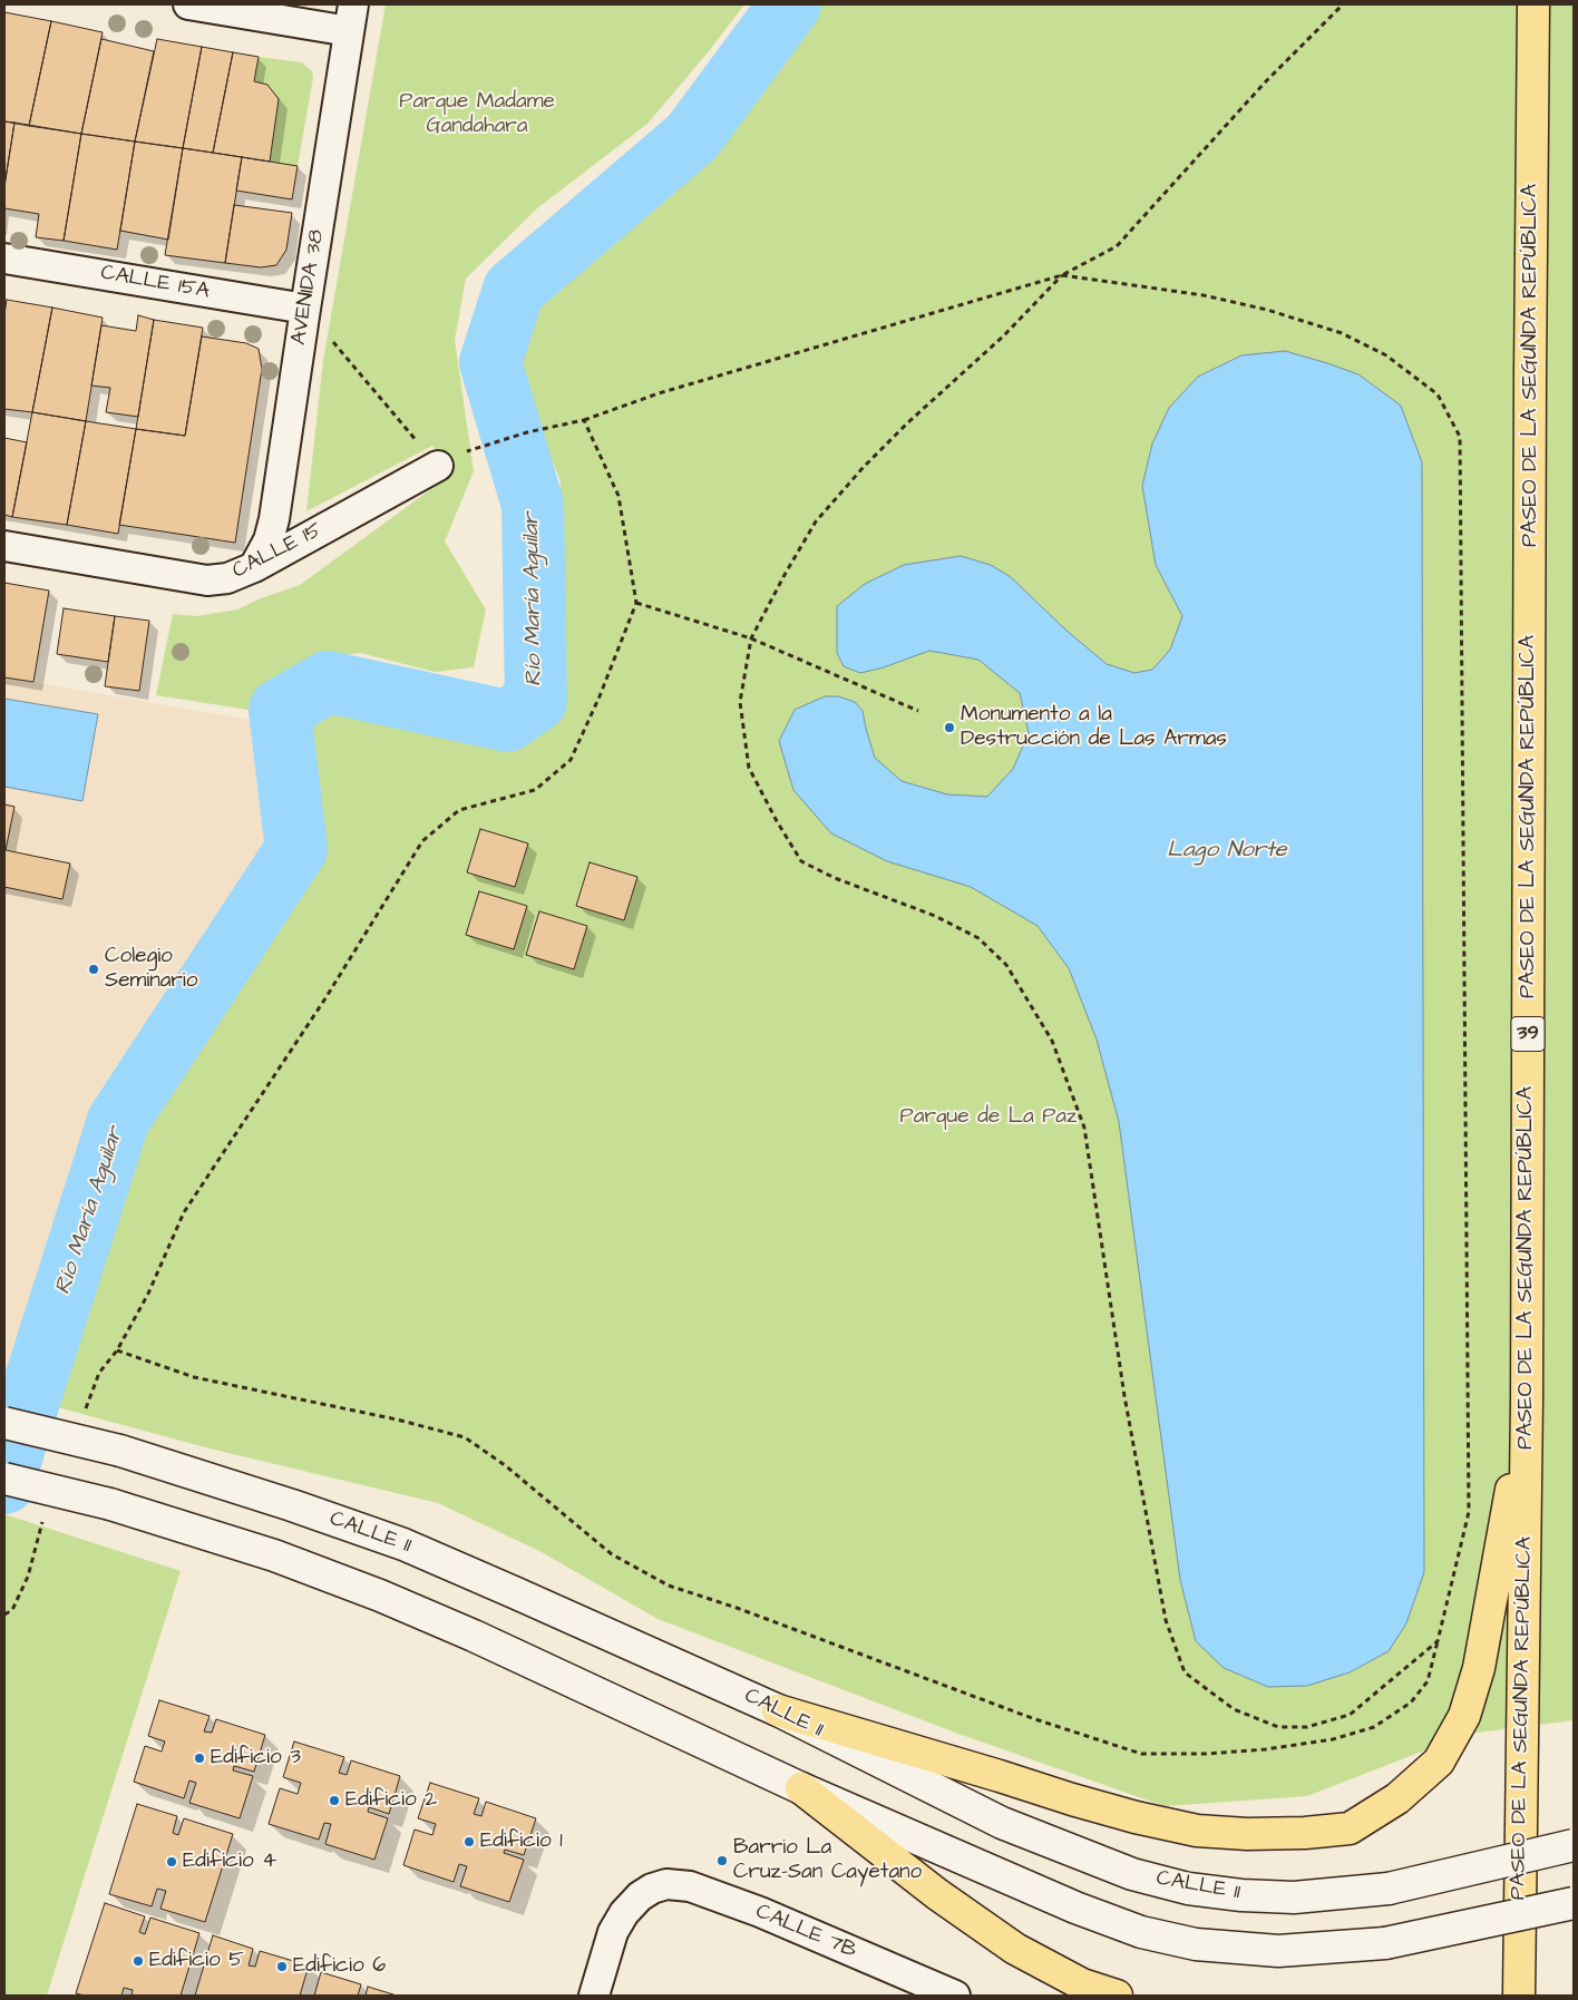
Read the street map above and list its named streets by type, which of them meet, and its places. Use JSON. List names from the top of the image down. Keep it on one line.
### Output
{"streets":{"highway":["PASEO DE LA SEGUNDA REPÚBLICA","39"],"main road":["CALLE 11"],"street":["CALLE 15A","AVENIDA 38","CALLE 15","CALLE 7B"]},"crossings":[["CALLE 15A","AVENIDA 38"],["AVENIDA 38","CALLE 15"]],"water":["Río María Aguilar","Lago Norte"],"parks":["Parque Madame Gandahara","Parque de La Paz"],"places":["Monumento a la Destrucción de Las Armas","Colegio Seminario","Edificio 3","Edificio 2","Edificio 1","Barrio La Cruz-San Cayetano","Edificio 4","Edificio 5","Edificio 6"]}
